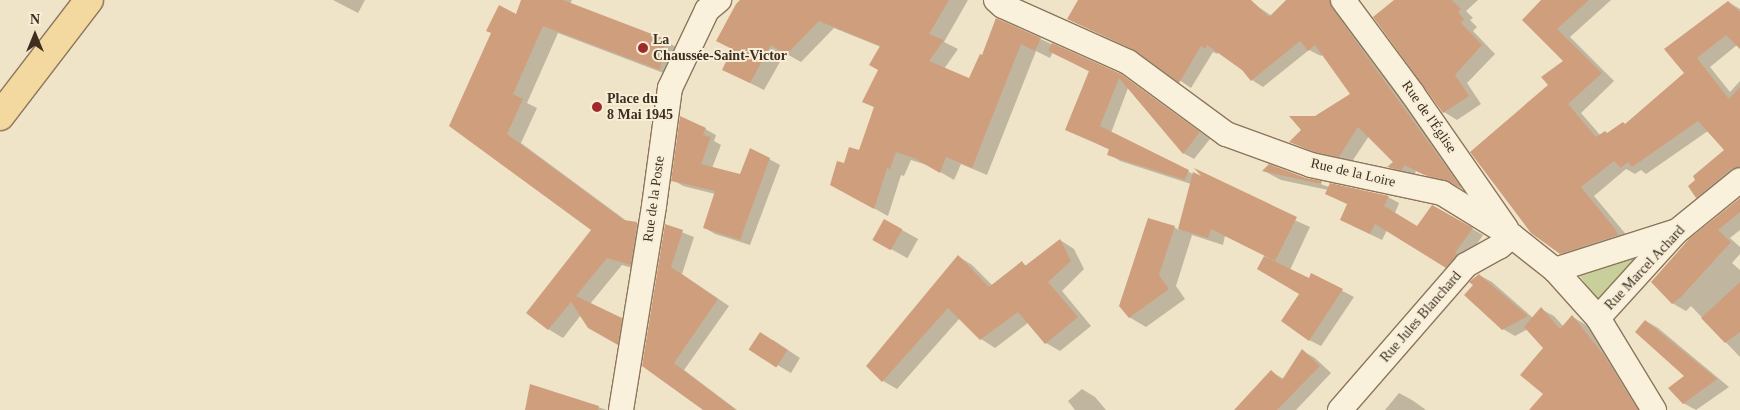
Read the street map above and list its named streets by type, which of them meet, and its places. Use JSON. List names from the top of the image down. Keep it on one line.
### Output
{"streets":{"street":["Rue de l'Église","Rue de la Loire","Rue de la Poste","Rue Marcel Achard","Rue Jules Blanchard"]},"crossings":[["Rue de l'Église","Rue de la Loire"],["Rue de l'Église","Rue Jules Blanchard"],["Rue de la Loire","Rue Marcel Achard"],["Rue de la Loire","Rue Jules Blanchard"]],"places":["La Chaussée-Saint-Victor","Place du 8 Mai 1945"],"north":"top"}
